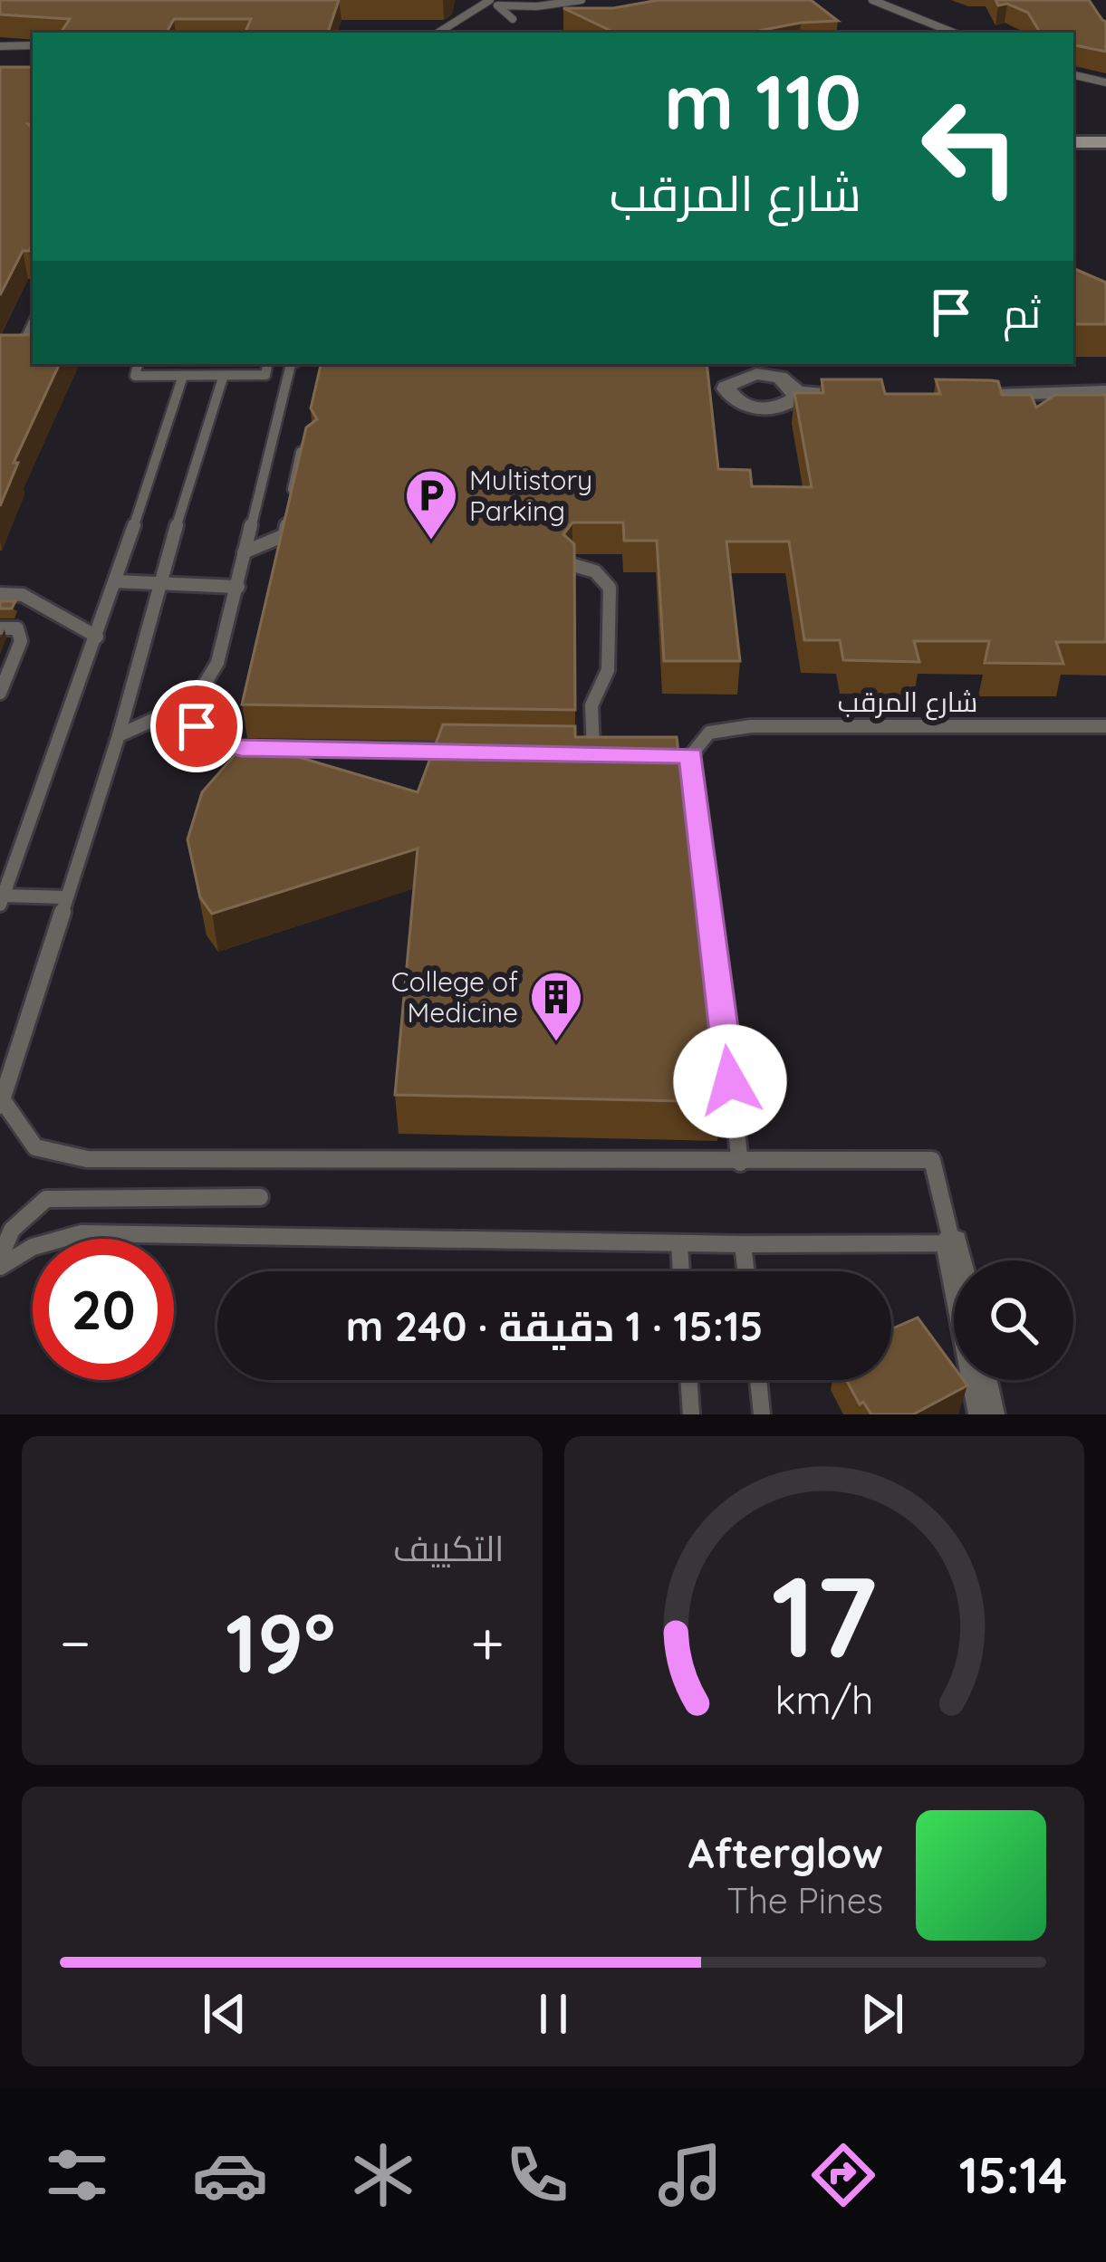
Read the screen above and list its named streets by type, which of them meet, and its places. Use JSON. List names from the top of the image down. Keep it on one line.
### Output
{"streets":{"lane":["شارع المرقب"]},"places":{"parking":["Multistory Parking"],"building":["College of Medicine"]},"page":{"turn":["110 m","شارع المرقب"],"then":"ثم","limit":"20","trip":"15:15 · 1 دقيقة · 240 m","tile":"التكييف","heat":["−","19°","+"],"song":["Afterglow","The Pines"],"tabs":"15:14","gauge":["17","km/h"]}}
